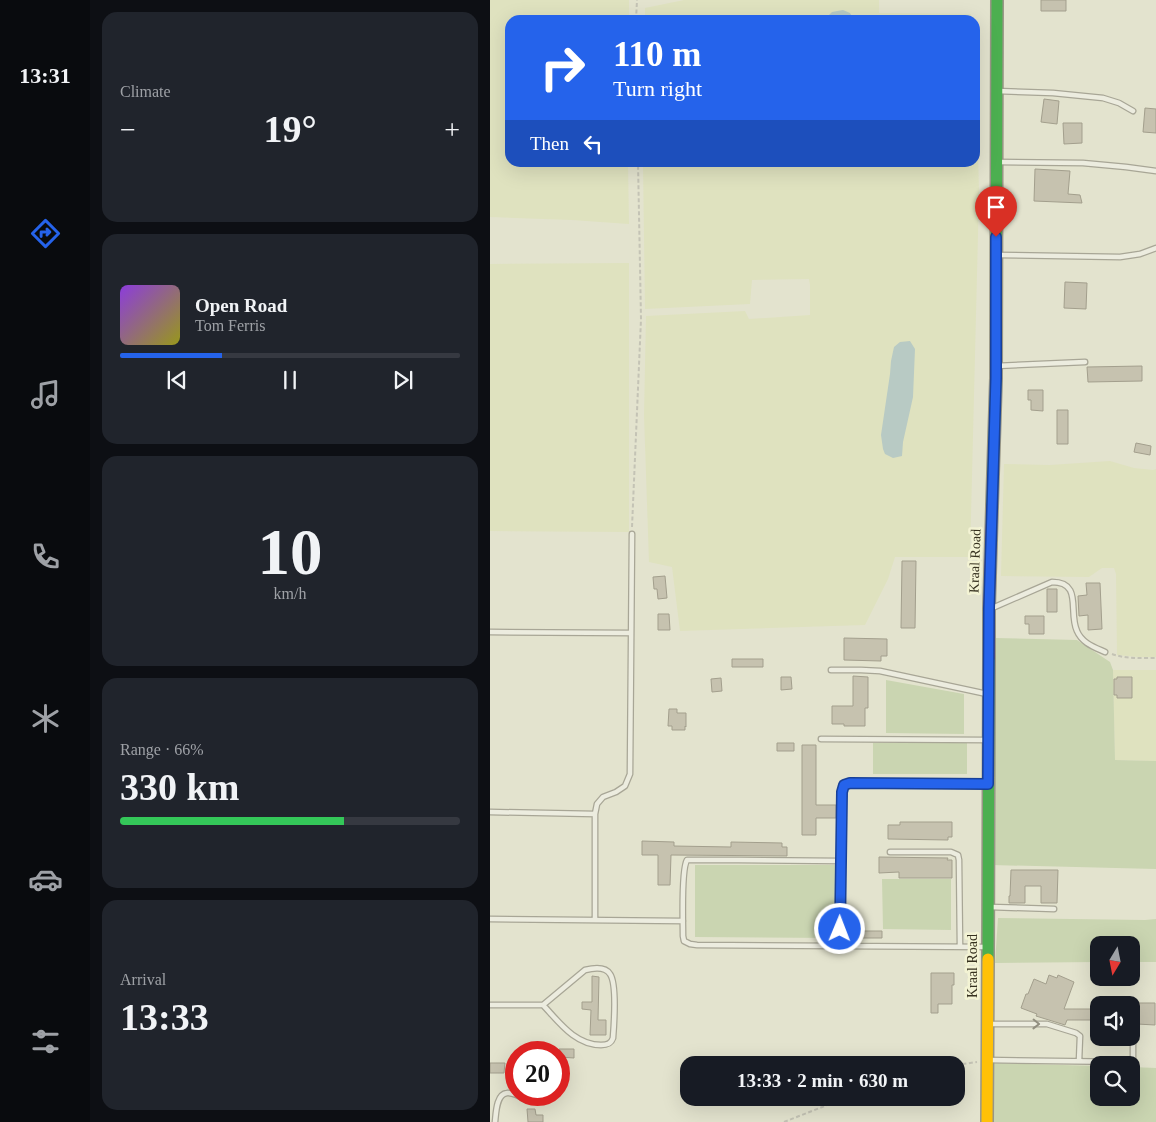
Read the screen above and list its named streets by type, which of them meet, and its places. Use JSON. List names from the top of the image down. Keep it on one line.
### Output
{"streets":{"street":["Kraal Road"]},"north":"bottom","page":{"tabs":"13:31","tile":["Climate",["10","km/h"],["Range · 66%","330 km"],["Arrival","13:33"]],"turn":["110 m","Turn right"],"heat":["−","19°","+"],"then":"Then","song":["Open Road","Tom Ferris"],"limit":"20","trip":"13:33 · 2 min · 630 m"}}
